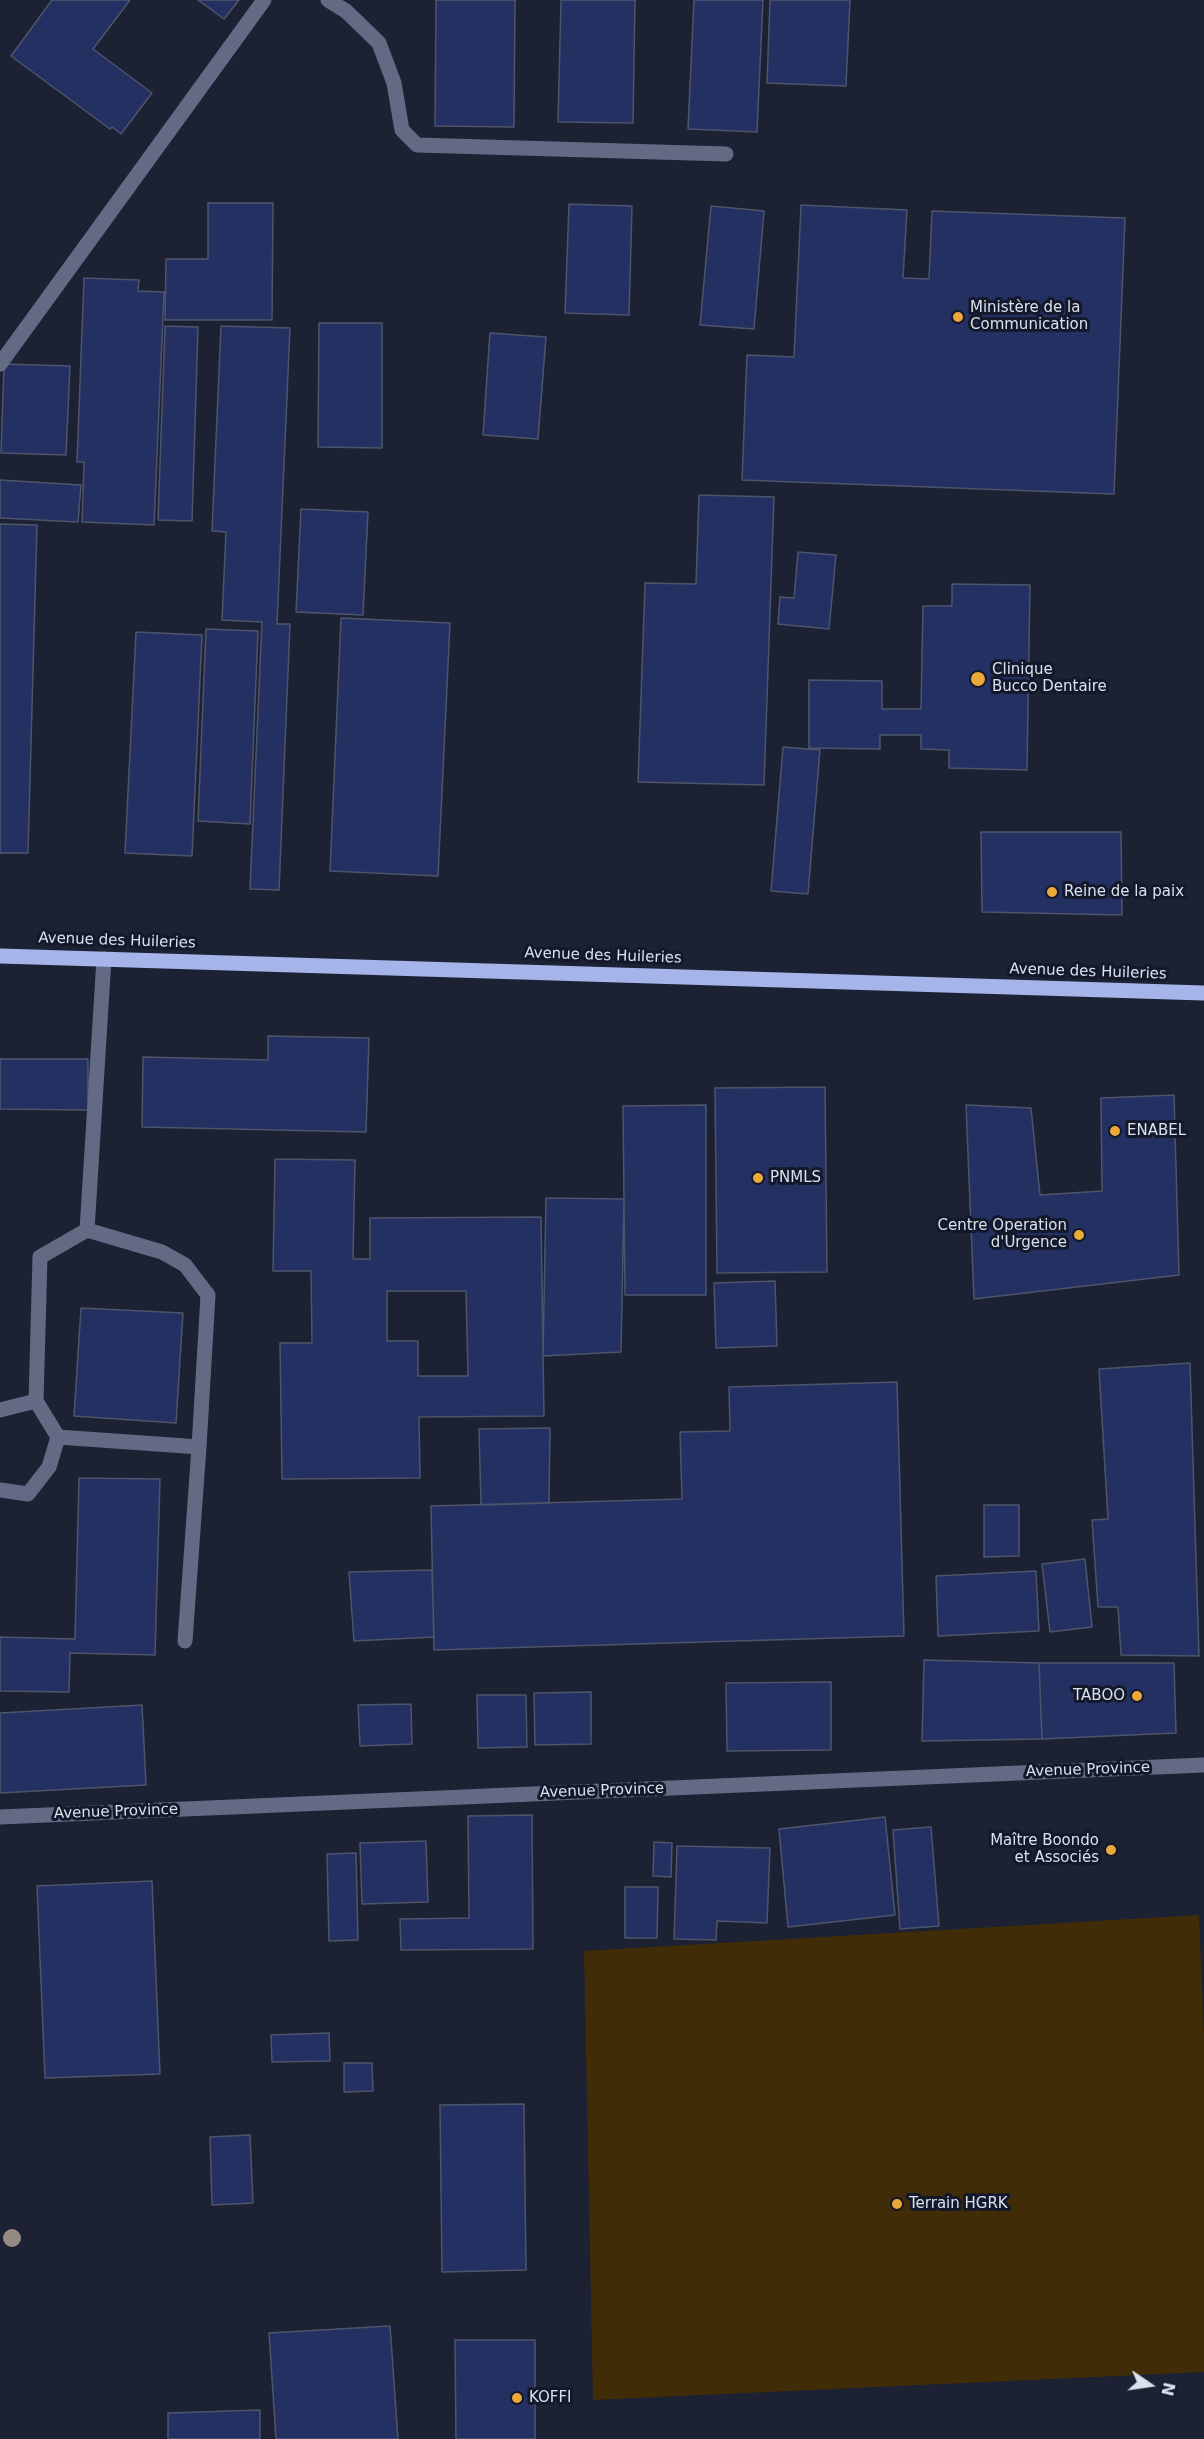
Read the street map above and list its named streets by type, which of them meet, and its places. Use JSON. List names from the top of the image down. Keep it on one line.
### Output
{"streets":{"main road":["Avenue des Huileries"],"street":["Avenue Province"]},"places":["Ministère de la Communication","Clinique Bucco Dentaire","Reine de la paix","ENABEL","PNMLS","Centre Operation d'Urgence","TABOO","Maître Boondo et Associés","Terrain HGRK","KOFFI"],"north":"right"}
